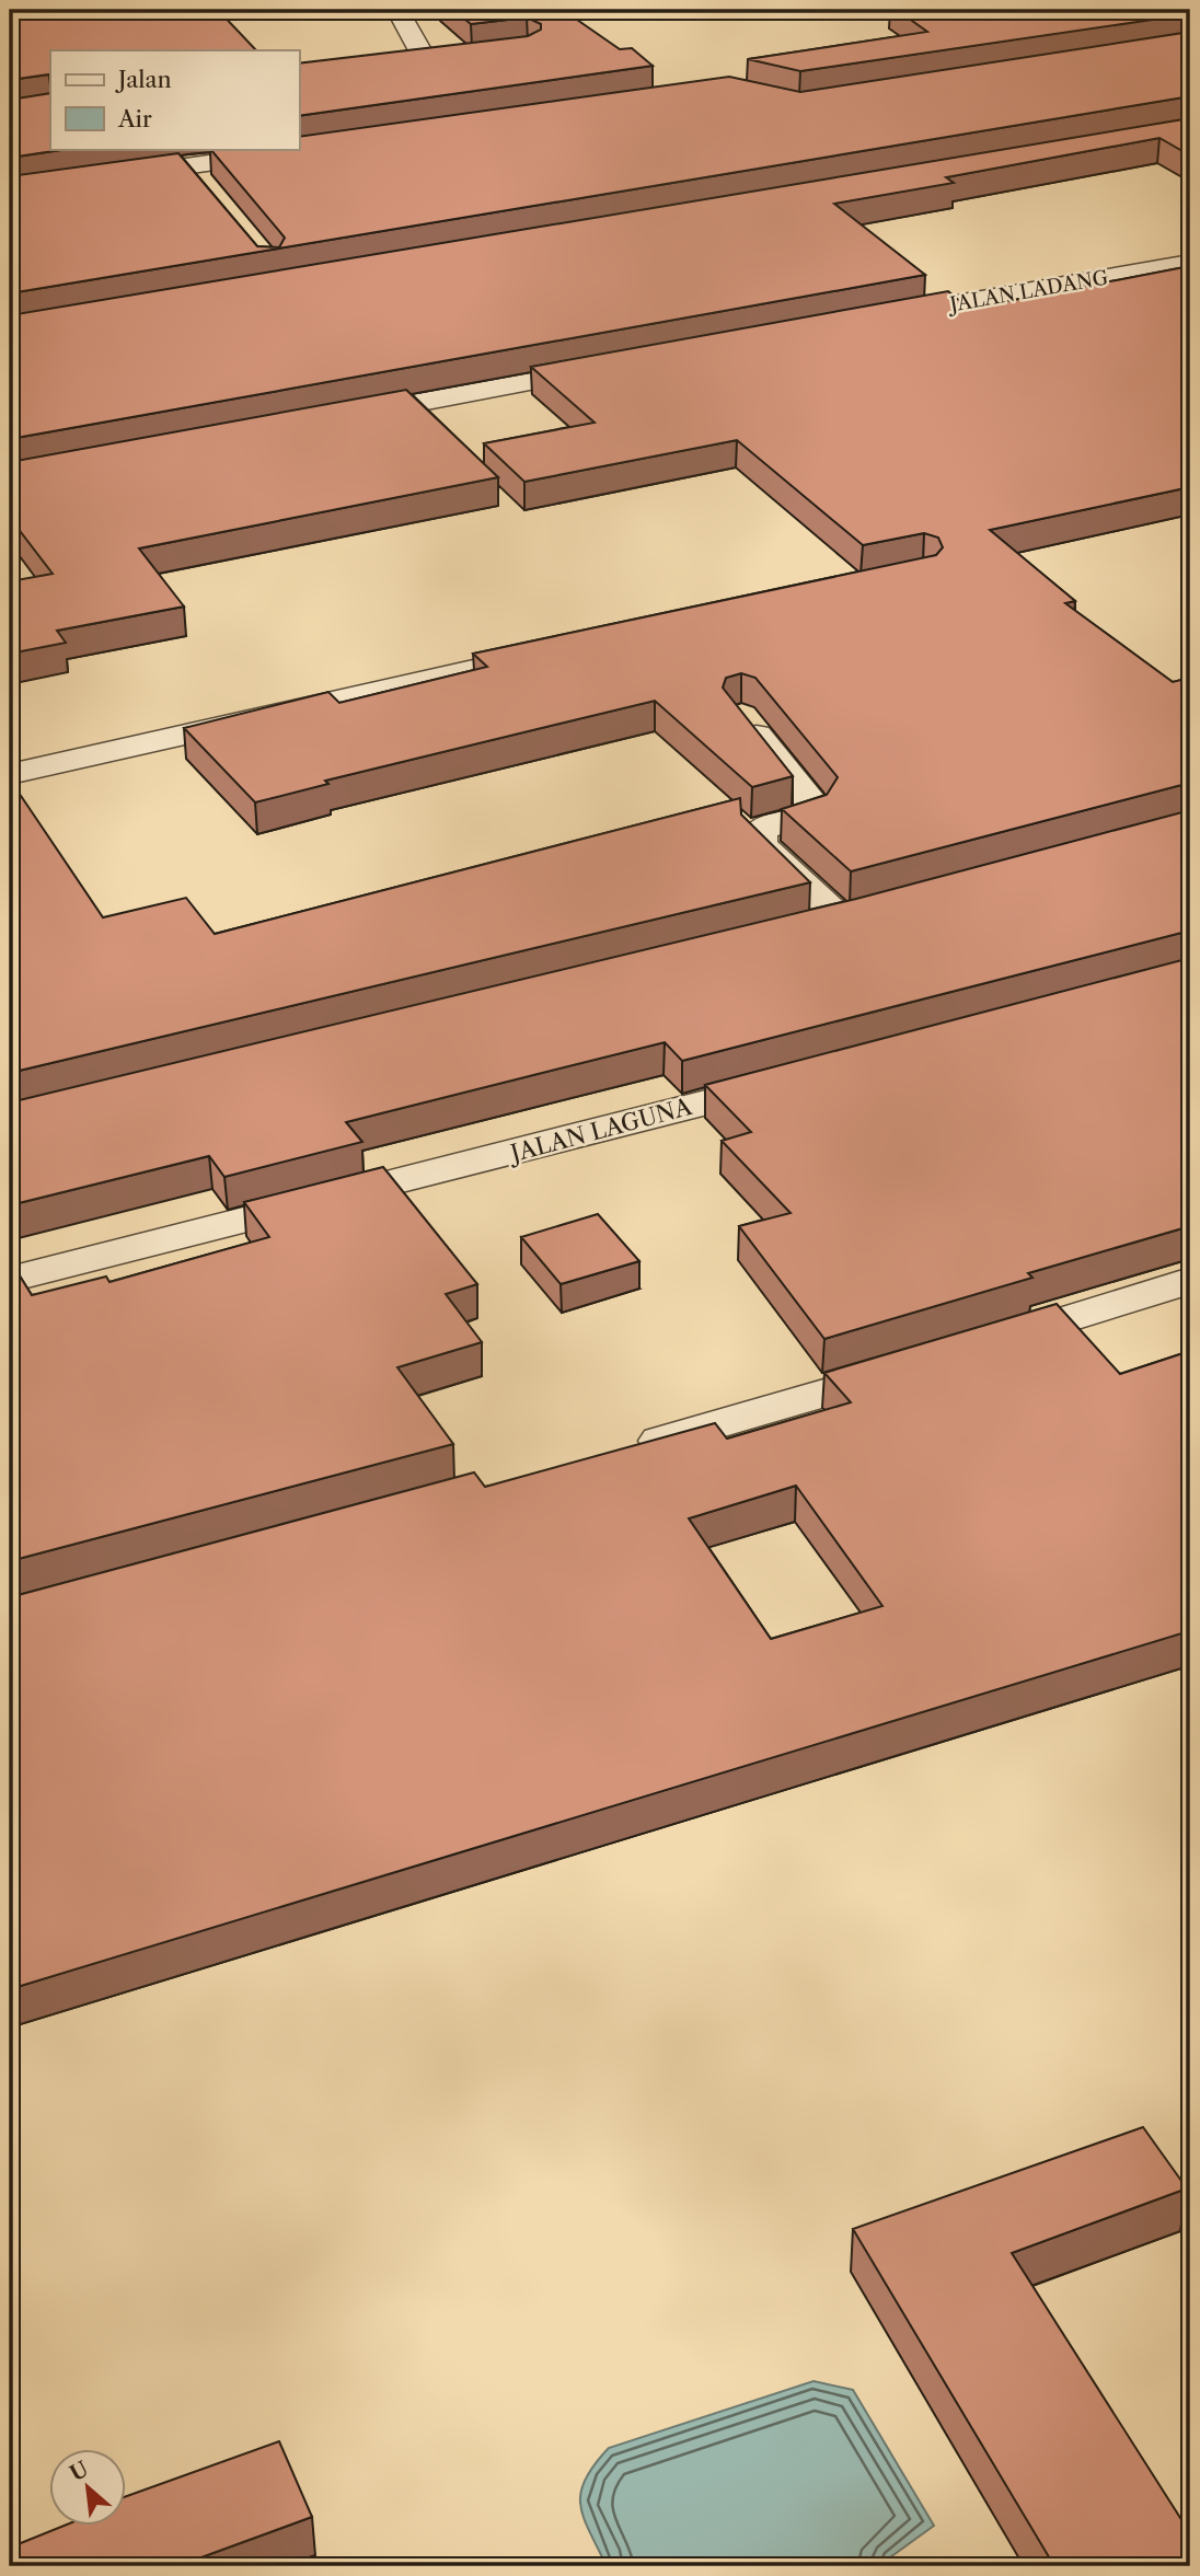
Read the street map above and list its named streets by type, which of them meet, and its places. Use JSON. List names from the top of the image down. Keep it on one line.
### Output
{"streets":{"street":["JALAN LADANG","JALAN LAGUNA"]},"legend":["Jalan","Air"],"north":"top left"}
